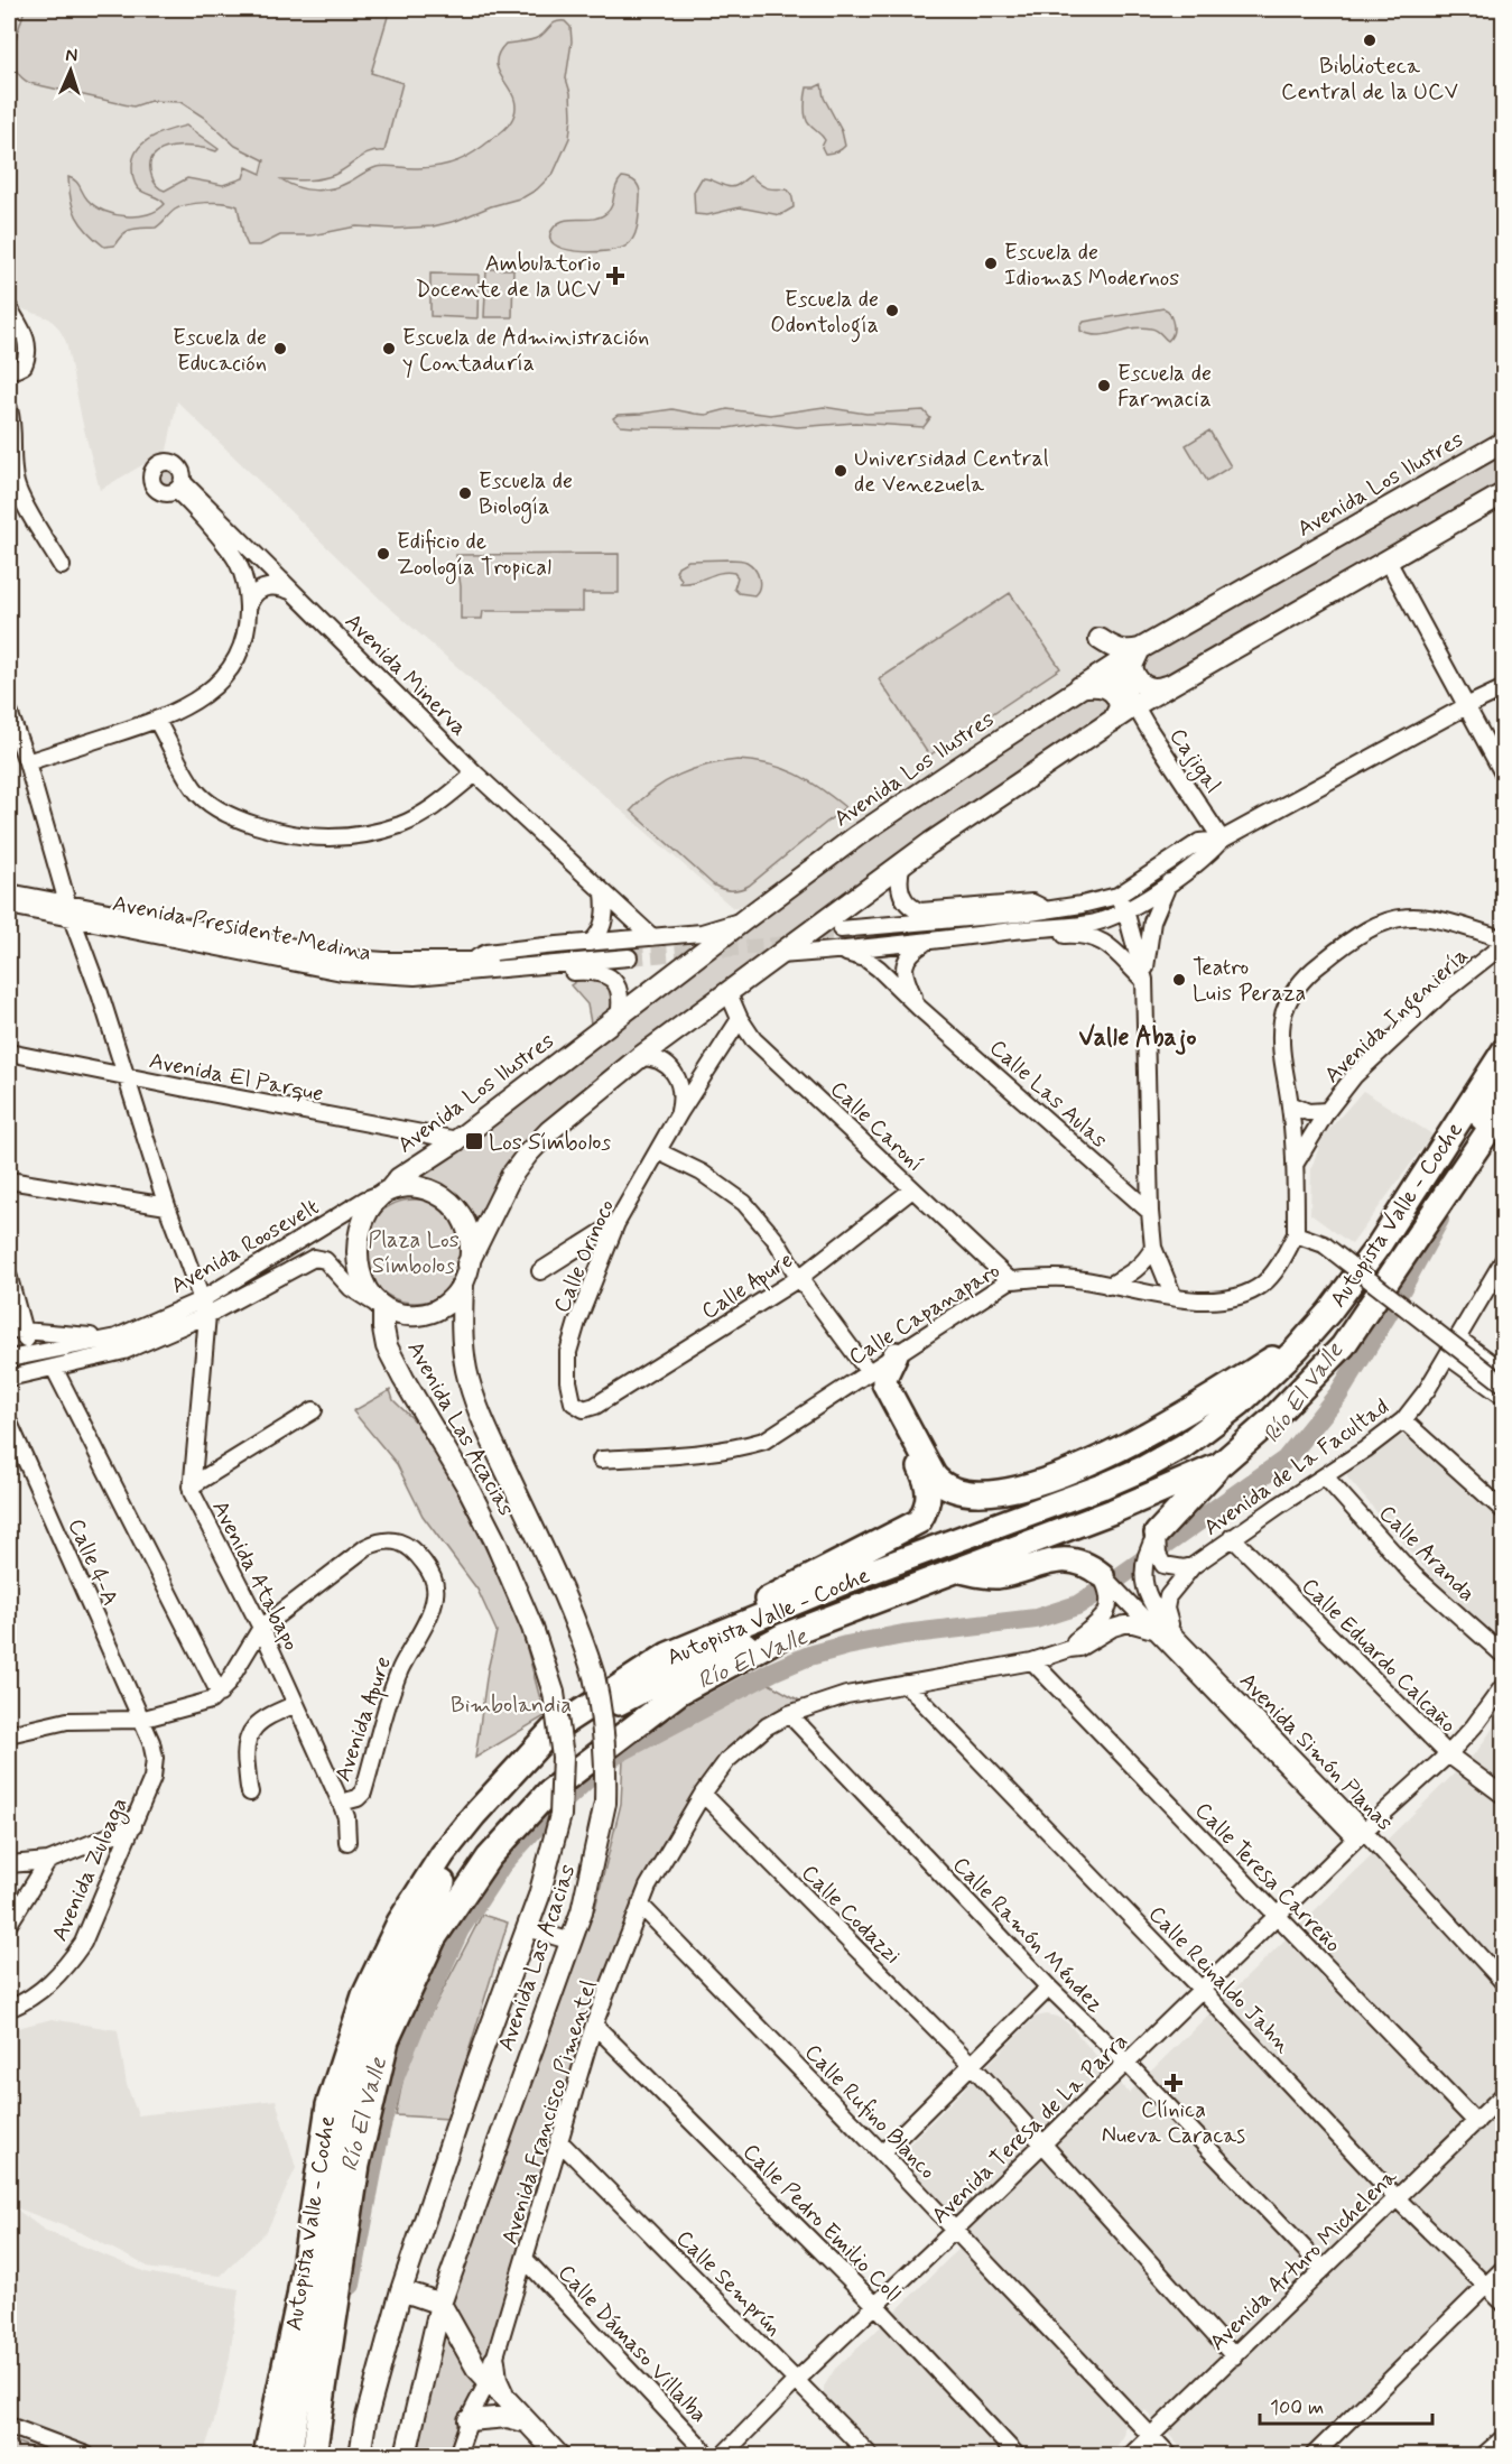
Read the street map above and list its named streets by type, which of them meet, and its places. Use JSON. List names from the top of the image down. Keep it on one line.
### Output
{"streets":{"highway":["Autopista Valle - Coche"],"main road":["Avenida Los Ilustres","Avenida Las Acacias"],"street":["Avenida Minerva","Cajigal","Avenida Presidente Medina","Avenida Ingeniería","Avenida El Parque","Calle Las Aulas","Calle Caroní","Avenida Roosevelt","Calle Orinoco","Calle Apure","Calle Capanaparo","Avenida de La Facultad","Calle Aranda","Calle 4-A","Avenida Atabapo","Calle Eduardo Calcaño","Avenida Apure","Avenida Simón Planas","Avenida Zuloaga","Calle Teresa Carreño","Calle Codazzi","Calle Ramón Méndez","Calle Reinaldo Jahn","Calle Rufino Blanco","Avenida Francisco Pimentel","Avenida Teresa de La Parra","Calle Pedro Emilio Coll","Avenida Arturo Michelena","Calle Semprún","Calle Dámaso Villalba"]},"crossings":[["Avenida Los Ilustres","Cajigal"],["Avenida Los Ilustres","Avenida El Parque"],["Avenida Los Ilustres","Avenida Roosevelt"],["Avenida Los Ilustres","Avenida Las Acacias"],["Calle Caroní","Calle Orinoco"],["Calle Caroní","Calle Apure"],["Calle Caroní","Calle Capanaparo"],["Avenida Roosevelt","Avenida Las Acacias"],["Avenida Roosevelt","Avenida Atabapo"],["Calle Orinoco","Calle Apure"],["Avenida de La Facultad","Calle Aranda"],["Avenida de La Facultad","Calle Eduardo Calcaño"],["Avenida de La Facultad","Avenida Simón Planas"],["Calle 4-A","Avenida Zuloaga"],["Avenida Atabapo","Avenida Apure"],["Calle Eduardo Calcaño","Avenida Teresa de La Parra"],["Avenida Simón Planas","Avenida Francisco Pimentel"],["Avenida Simón Planas","Avenida Teresa de La Parra"],["Calle Teresa Carreño","Avenida Francisco Pimentel"],["Calle Teresa Carreño","Avenida Teresa de La Parra"],["Calle Teresa Carreño","Avenida Arturo Michelena"],["Calle Codazzi","Avenida Francisco Pimentel"],["Calle Codazzi","Avenida Teresa de La Parra"],["Calle Ramón Méndez","Avenida Francisco Pimentel"],["Calle Ramón Méndez","Avenida Teresa de La Parra"],["Calle Ramón Méndez","Avenida Arturo Michelena"],["Calle Reinaldo Jahn","Avenida Francisco Pimentel"],["Calle Reinaldo Jahn","Avenida Teresa de La Parra"],["Calle Reinaldo Jahn","Avenida Arturo Michelena"],["Calle Rufino Blanco","Avenida Francisco Pimentel"],["Calle Rufino Blanco","Avenida Teresa de La Parra"],["Calle Rufino Blanco","Avenida Arturo Michelena"],["Avenida Francisco Pimentel","Calle Pedro Emilio Coll"],["Avenida Francisco Pimentel","Calle Semprún"],["Avenida Francisco Pimentel","Calle Dámaso Villalba"],["Avenida Teresa de La Parra","Calle Pedro Emilio Coll"],["Avenida Teresa de La Parra","Calle Semprún"]],"districts":["Valle Abajo"],"water":["Río El Valle"],"parks":["Plaza Los Símbolos","Bimbolandia"],"places":{"other":["Biblioteca Central de la UCV","Escuela de Idiomas Modernos","Escuela de Odontología","Escuela de Educación","Escuela de Administración y Contaduría","Escuela de Farmacia","Universidad Central de Venezuela","Escuela de Biología","Edificio de Zoología Tropical","Teatro Luis Peraza"],"health":["Ambulatorio Docente de la UCV","Clínica Nueva Caracas"],"transit":["Los Símbolos"]},"scale_bar":"100 m","north":"top"}
